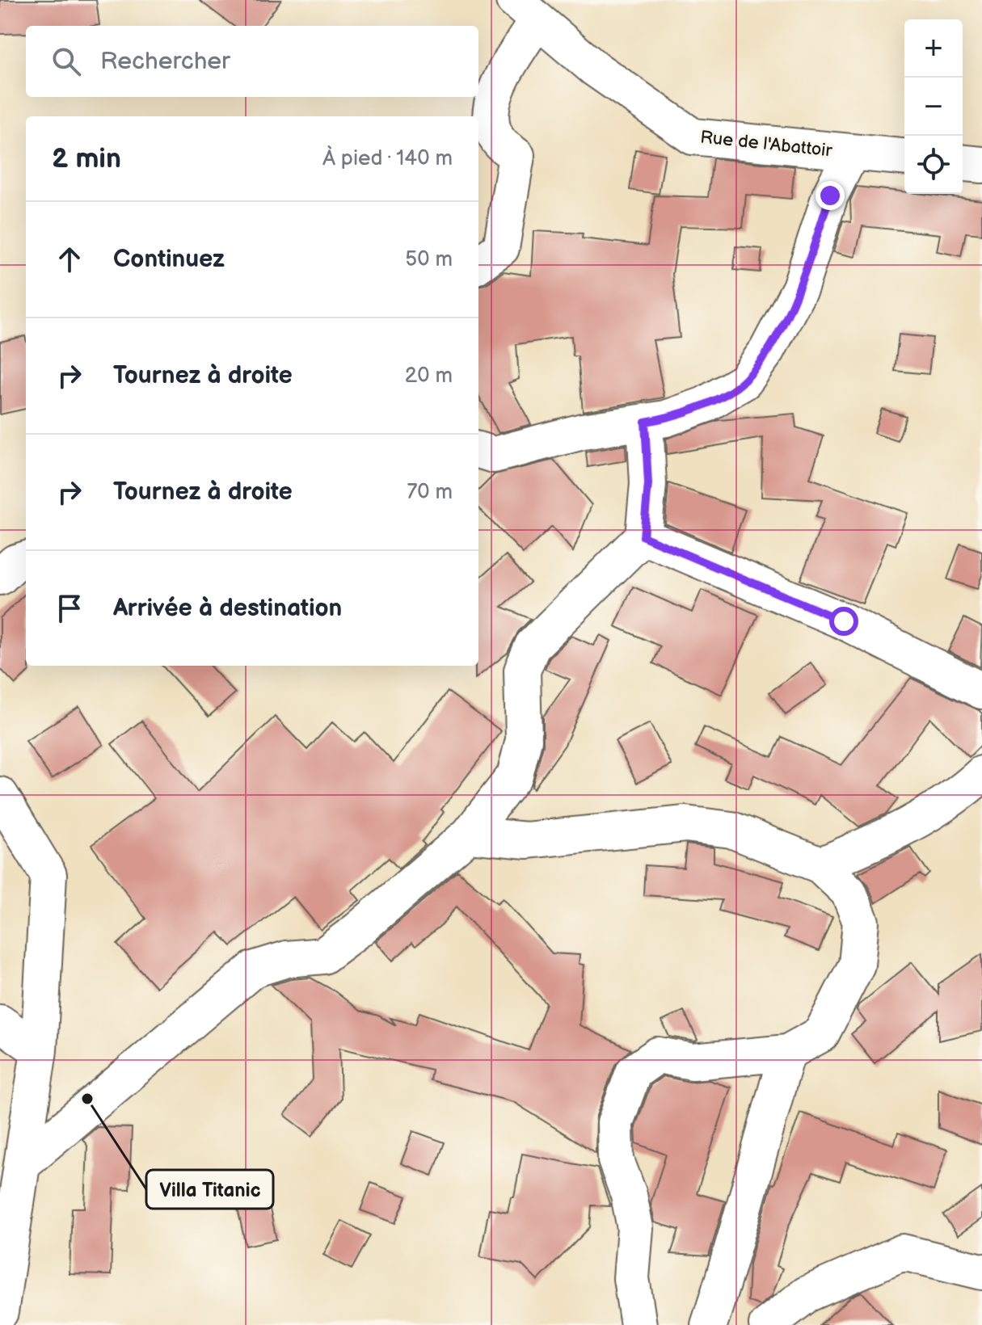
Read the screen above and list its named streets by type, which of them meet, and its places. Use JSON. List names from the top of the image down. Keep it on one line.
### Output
{"streets":{"street":["Rue de l'Abattoir"]},"places":["Villa Titanic"],"page":{"map_buttons":["+","−"],"search":"Rechercher","heading":["2 min","À pied · 140 m"],"list":[["Continuez","50 m"],["Tournez à droite","20 m"],["Tournez à droite","70 m"],"Arrivée à destination"]}}
